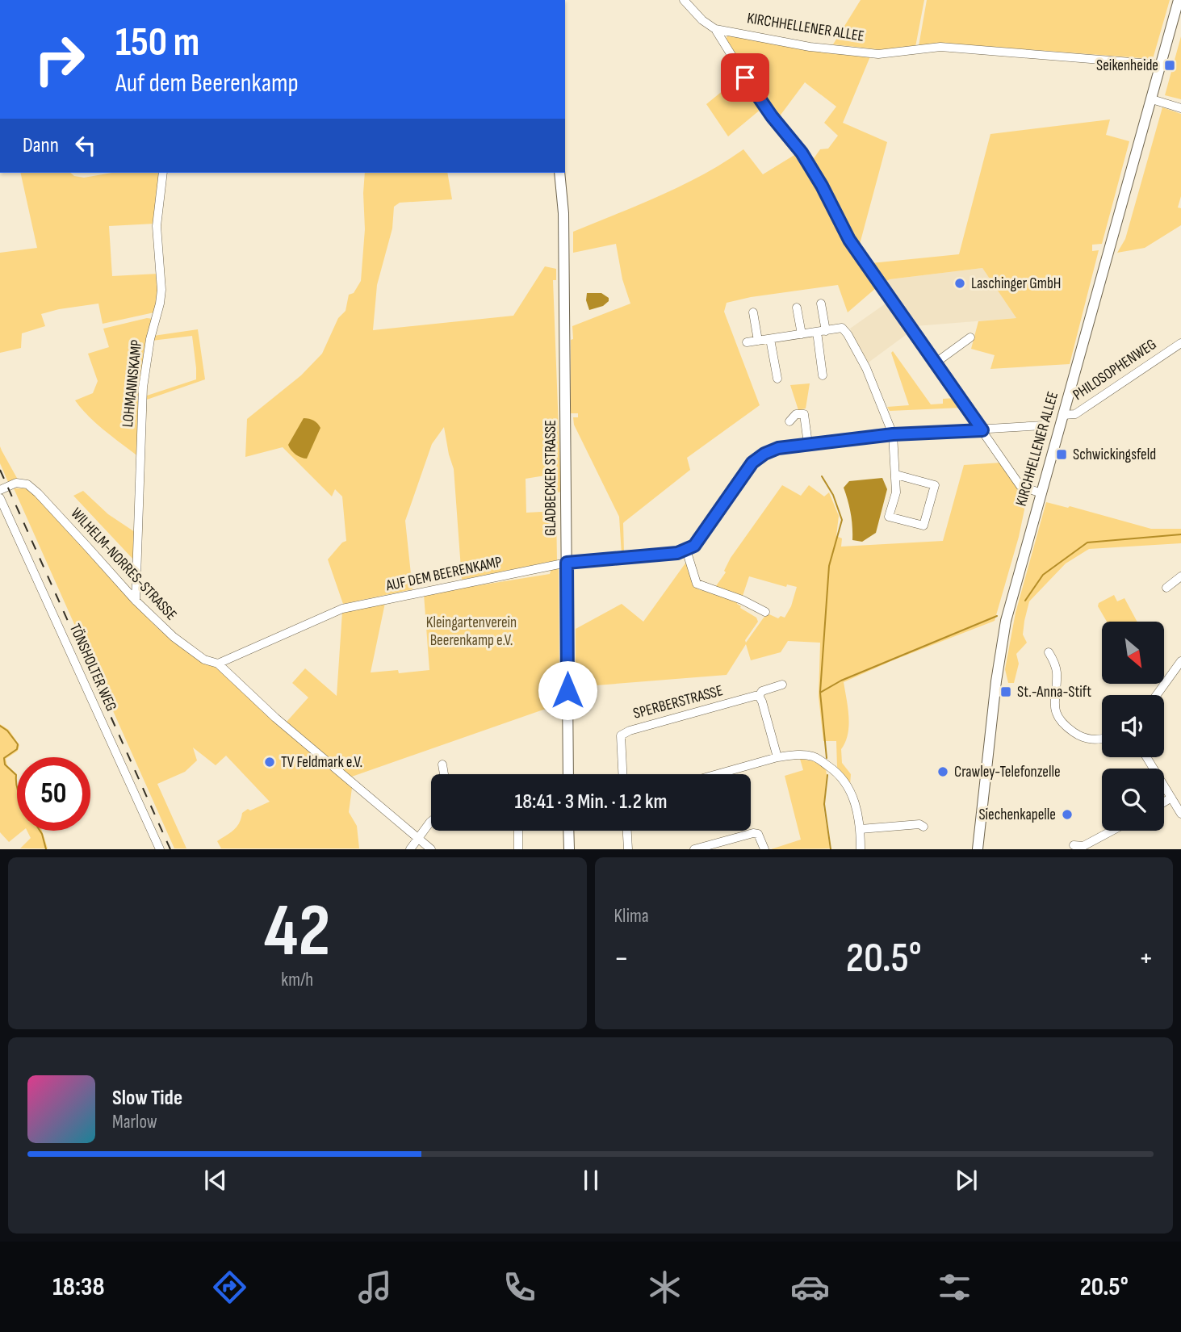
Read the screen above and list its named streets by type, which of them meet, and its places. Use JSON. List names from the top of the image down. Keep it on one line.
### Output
{"streets":{"main road":["KIRCHHELLENER ALLEE","GLADBECKER STRASSE"],"street":["PHILOSOPHENWEG","LOHMANNSKAMP","WILHELM-NORRES-STRASSE","AUF DEM BEERENKAMP","TÖNSHOLTER WEG","SPERBERSTRASSE"]},"crossings":[["KIRCHHELLENER ALLEE","PHILOSOPHENWEG"],["LOHMANNSKAMP","WILHELM-NORRES-STRASSE"],["GLADBECKER STRASSE","AUF DEM BEERENKAMP"],["WILHELM-NORRES-STRASSE","AUF DEM BEERENKAMP"]],"parks":["Kleingartenverein Beerenkamp e.V."],"places":{"transit":["Seikenheide","Schwickingsfeld","St.-Anna-Stift"],"other":["Laschinger GmbH","TV Feldmark e.V.","Crawley-Telefonzelle","Siechenkapelle"]},"north":"bottom right","page":{"turn":["150 m","Auf dem Beerenkamp"],"then":"Dann","limit":"50","trip":"18:41 · 3 Min. · 1.2 km","tile":[["42","km/h"],"Klima"],"heat":["−","20.5°","+"],"song":["Slow Tide","Marlow"],"tabs":["18:38","20.5°"]}}
